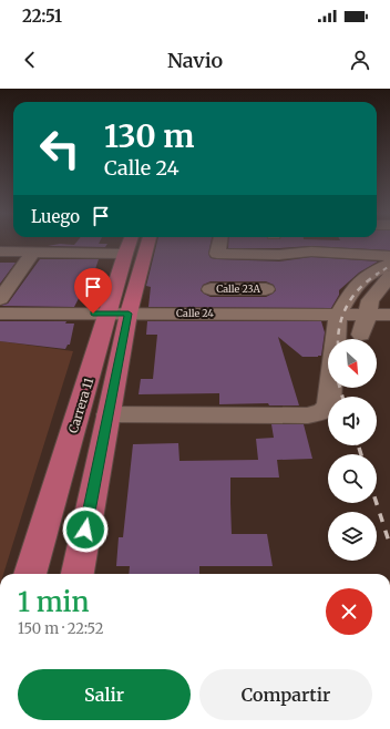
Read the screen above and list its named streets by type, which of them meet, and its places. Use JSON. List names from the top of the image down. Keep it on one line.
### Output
{"streets":{"main road":["Carrera 11"],"street":["Calle 23A","Calle 24"]},"crossings":[["Calle 23A","Calle 24"],["Calle 24","Carrera 11"]],"north":"bottom right","page":{"status":"22:51","header":"Navio","turn":["130 m","Calle 24"],"then":"Luego","heading":["1 min","150 m · 22:52"],"buttons":["Salir","Compartir"]}}
